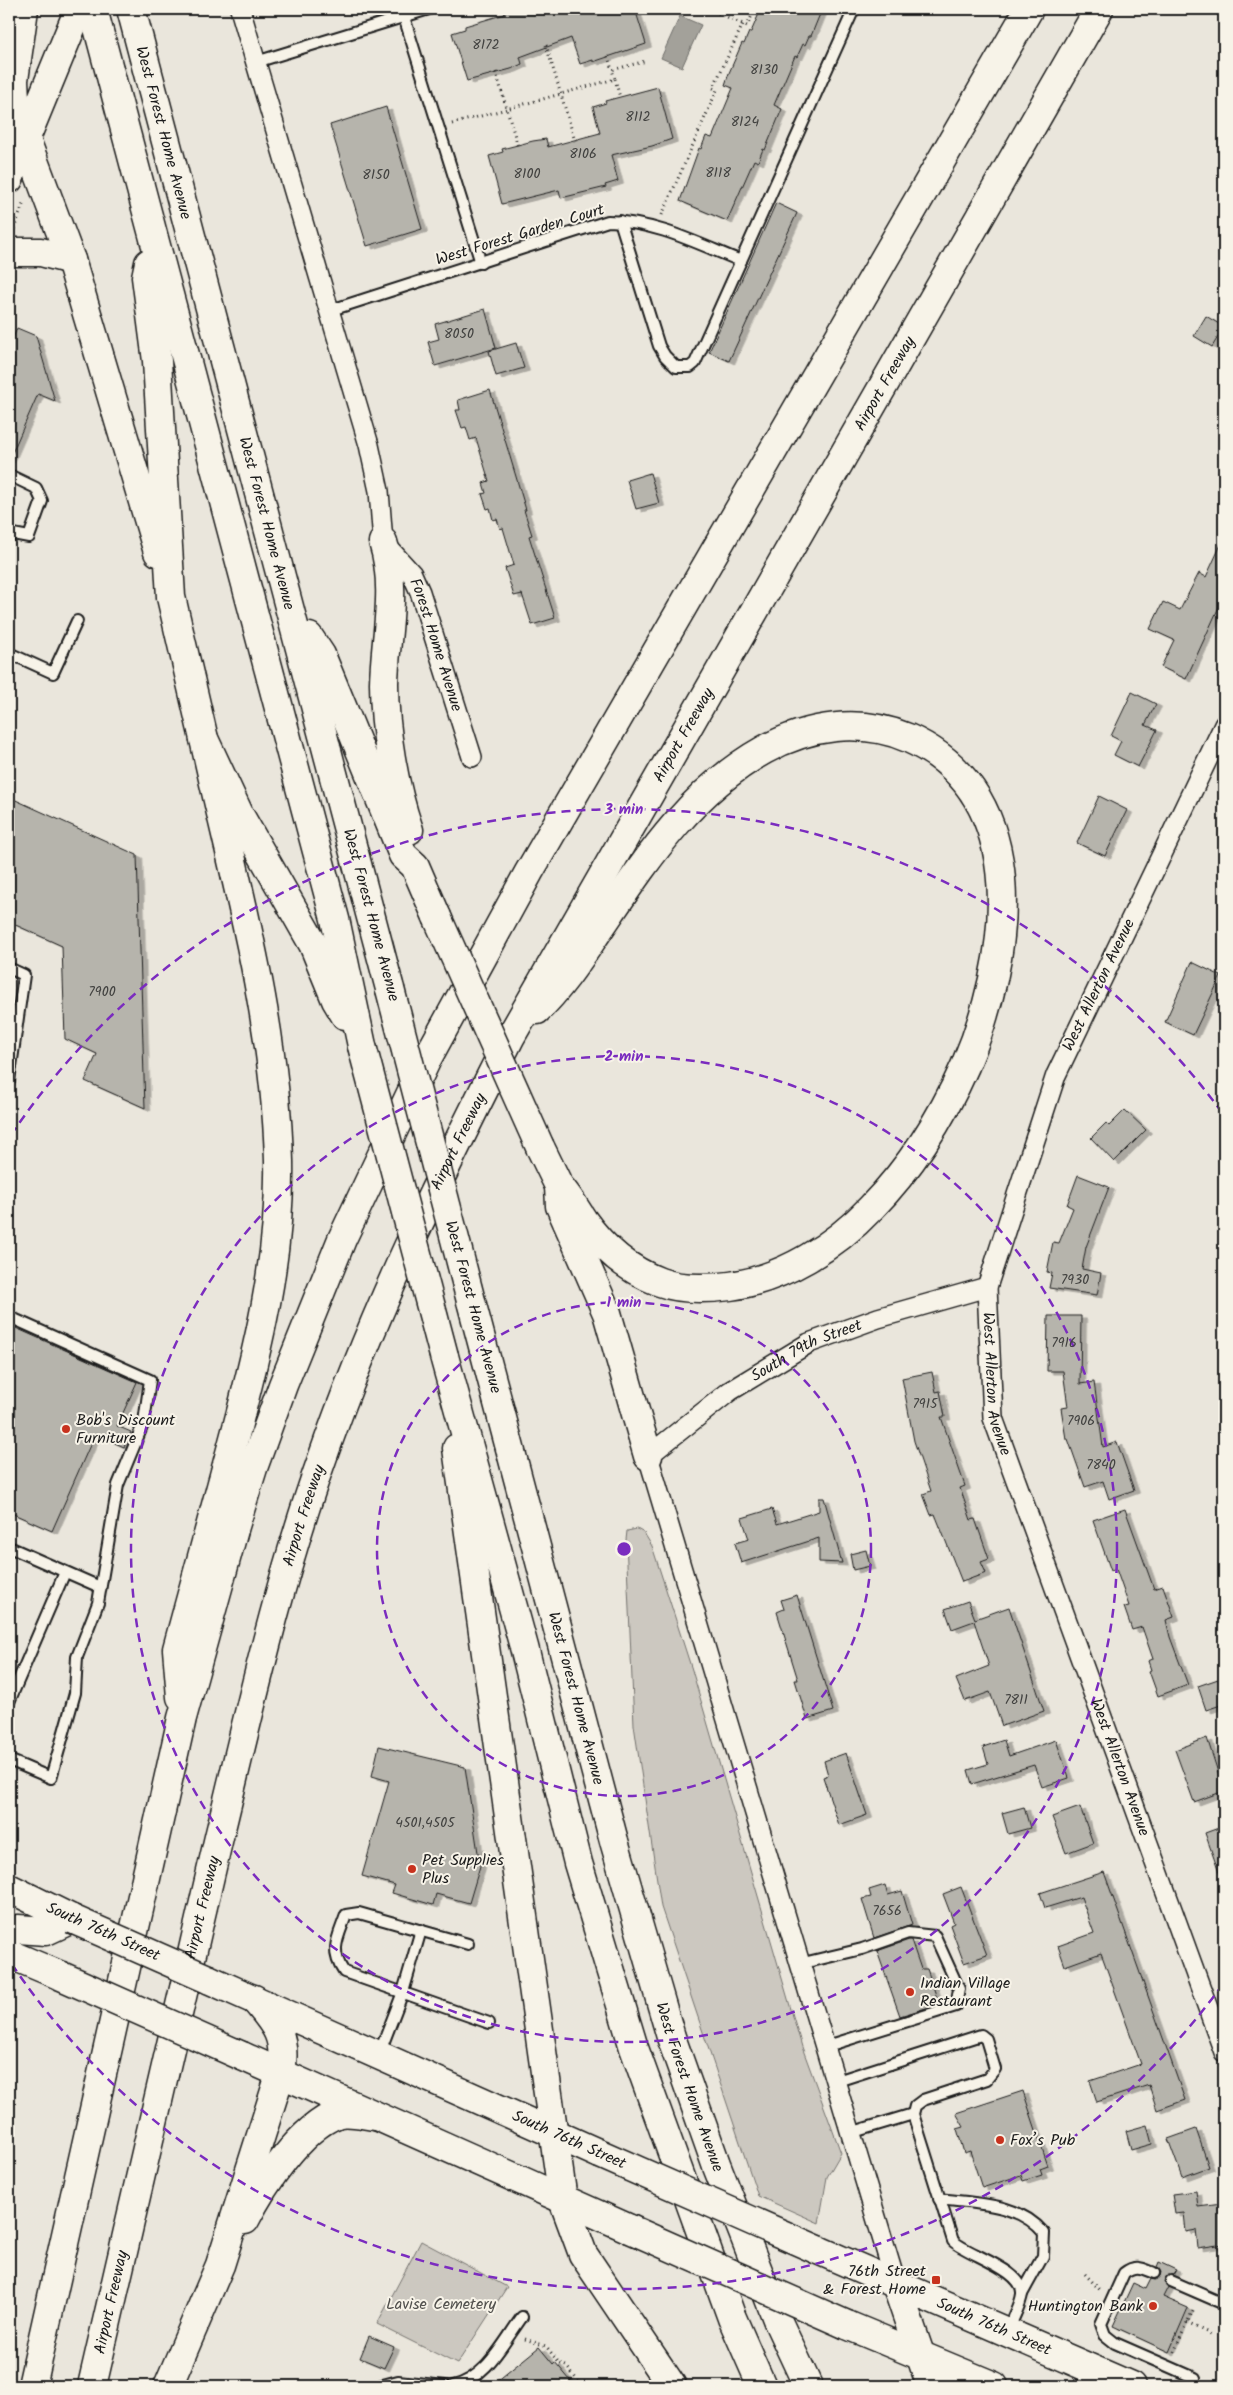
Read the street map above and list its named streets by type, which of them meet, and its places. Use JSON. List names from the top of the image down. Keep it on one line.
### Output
{"streets":{"main road":["West Forest Home Avenue","Airport Freeway","South 76th Street"],"street":["Forest Home Avenue","West Allerton Avenue","South 79th Street"],"lane":["West Forest Garden Court"]},"crossings":[["West Allerton Avenue","South 79th Street"]],"parks":["Lavise Cemetery"],"places":{"other":["Bob's Discount Furniture","Pet Supplies Plus","Indian Village Restaurant","Fox’s Pub","Huntington Bank"],"transit":["76th Street & Forest Home"]},"house_numbers":["8172","8130","8112","8124","8106","8118","8100","8150","8050","7900","7930","7916","7915","7906","7840","7811","4501,4505","7656"],"rings":["3 min","2 min","1 min"]}
